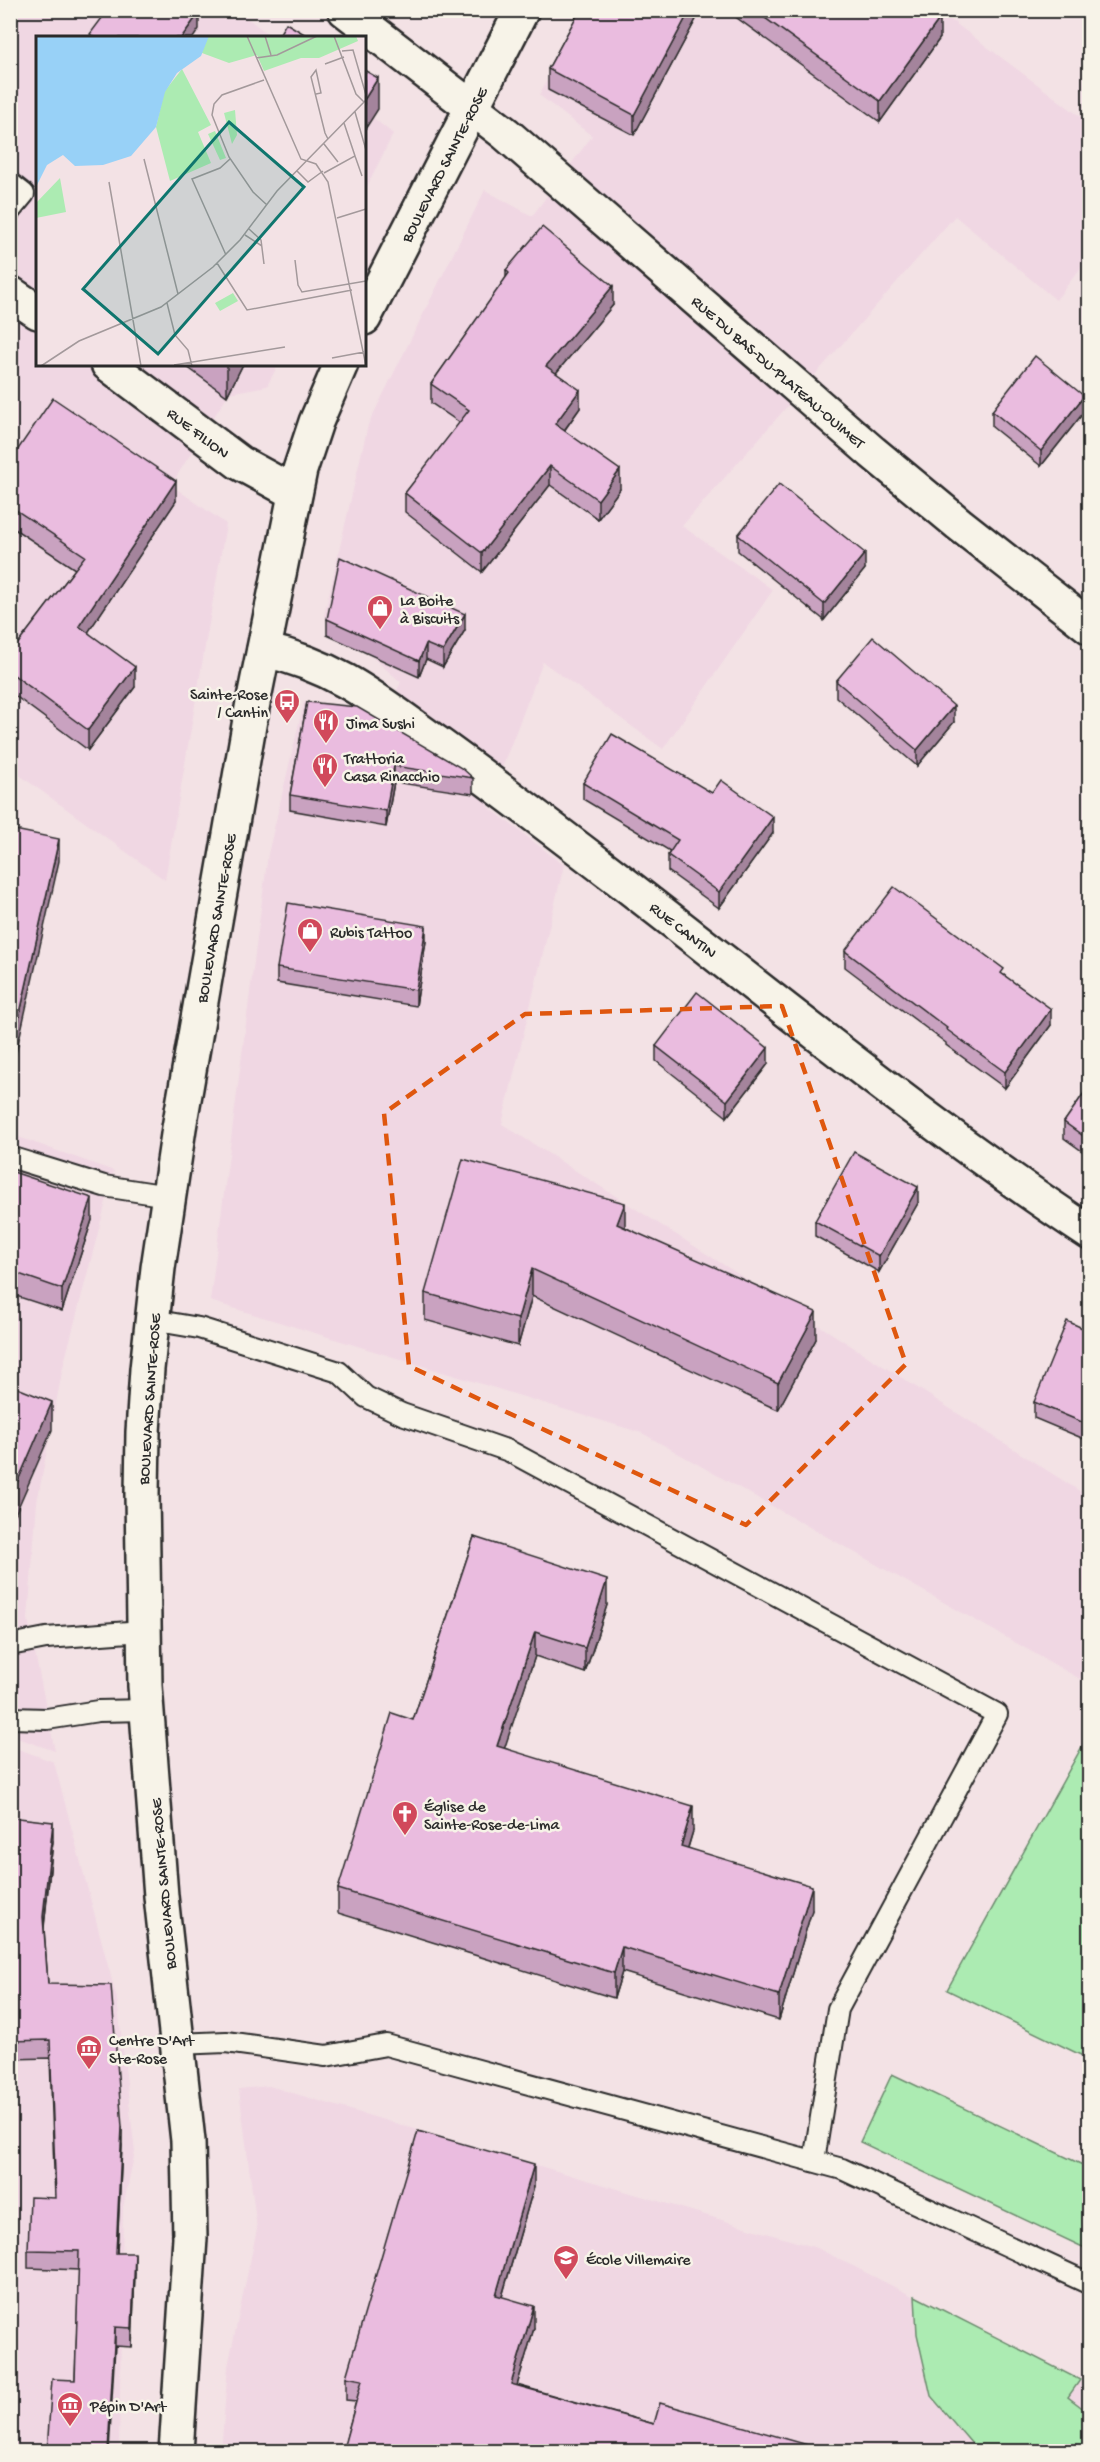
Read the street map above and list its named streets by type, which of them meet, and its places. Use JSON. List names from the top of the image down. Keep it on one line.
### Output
{"streets":{"street":["BOULEVARD SAINTE-ROSE","RUE DU BAS-DU-PLATEAU-OUIMET","RUE FILION","RUE CANTIN"]},"crossings":[["BOULEVARD SAINTE-ROSE","RUE DU BAS-DU-PLATEAU-OUIMET"],["BOULEVARD SAINTE-ROSE","RUE FILION"],["BOULEVARD SAINTE-ROSE","RUE CANTIN"]],"places":{"shop":["La Boite à Biscuits","Rubis Tattoo"],"bus stop":["Sainte-Rose / Cantin"],"restaurant":["Jima Sushi","Trattoria Casa Rinacchio"],"church":["Église de Sainte-Rose-de-Lima"],"museum":["Centre D'Art Ste-Rose","Pépin D'Art"],"school or university":["École Villemaire"]}}
